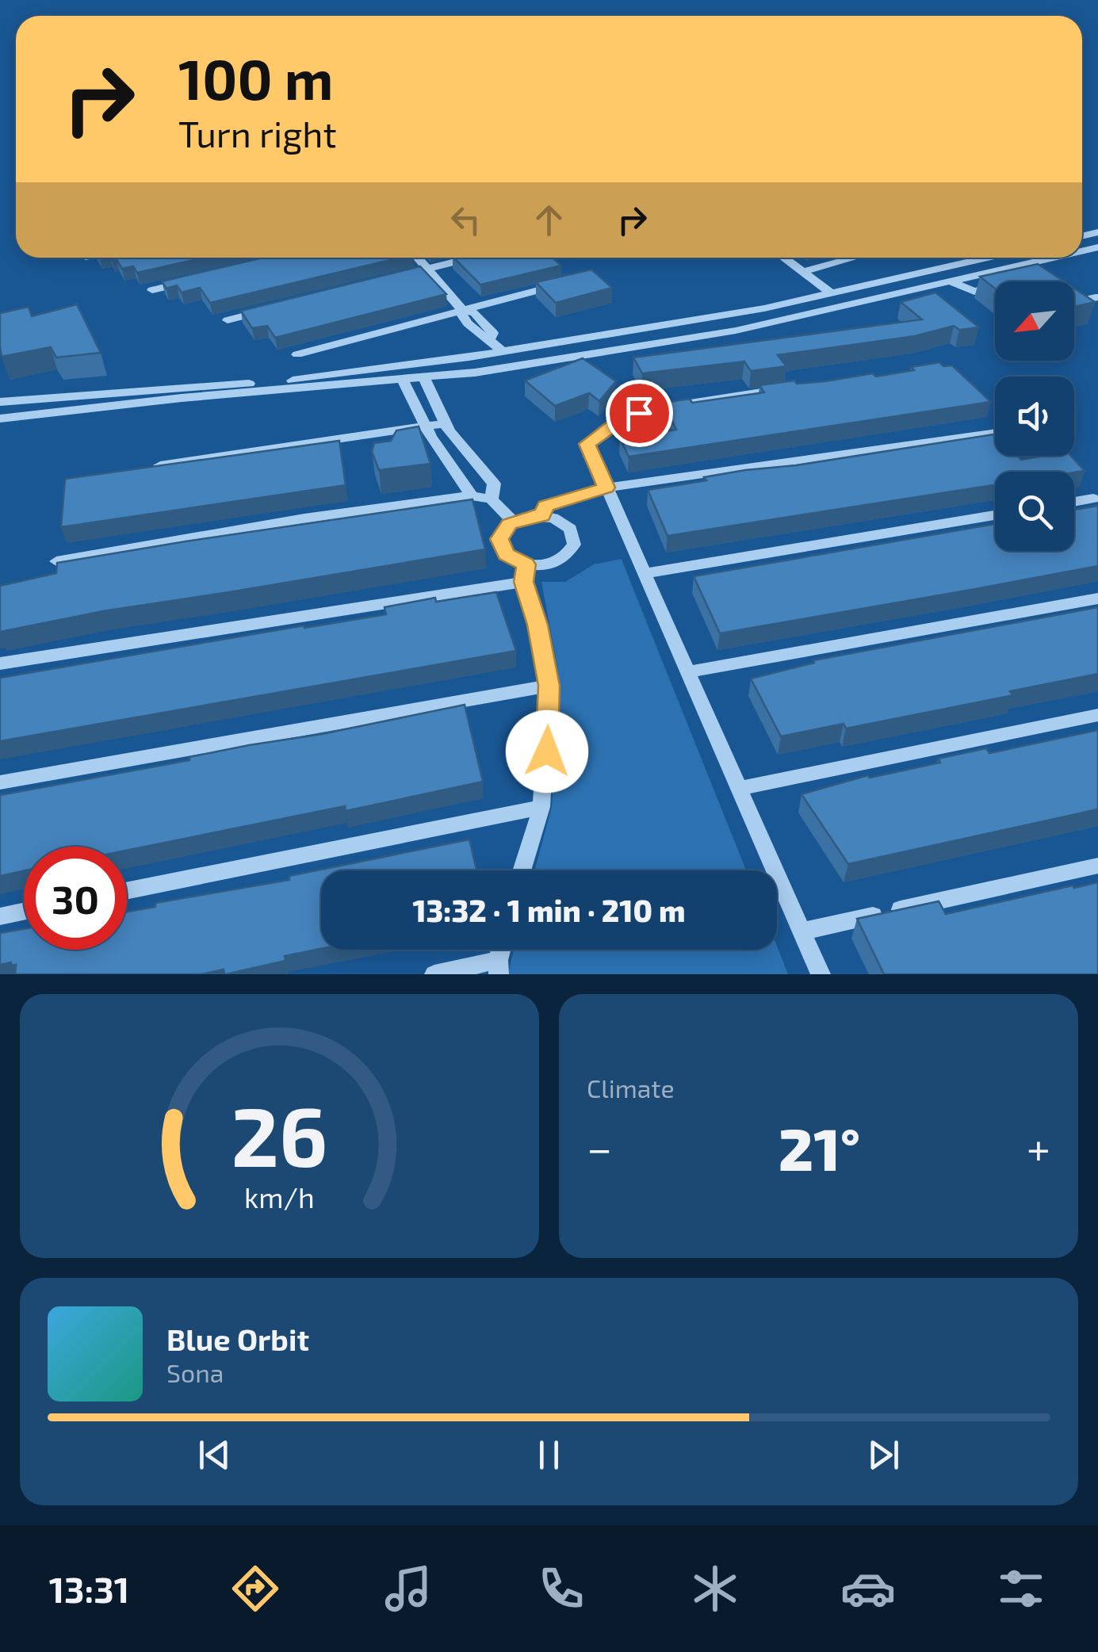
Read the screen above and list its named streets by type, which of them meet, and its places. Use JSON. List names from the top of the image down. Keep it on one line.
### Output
{"north":"bottom left","page":{"turn":["100 m","Turn right"],"limit":"30","trip":"13:32 · 1 min · 210 m","tile":"Climate","heat":["−","21°","+"],"song":["Blue Orbit","Sona"],"tabs":"13:31","gauge":["26","km/h"]}}
